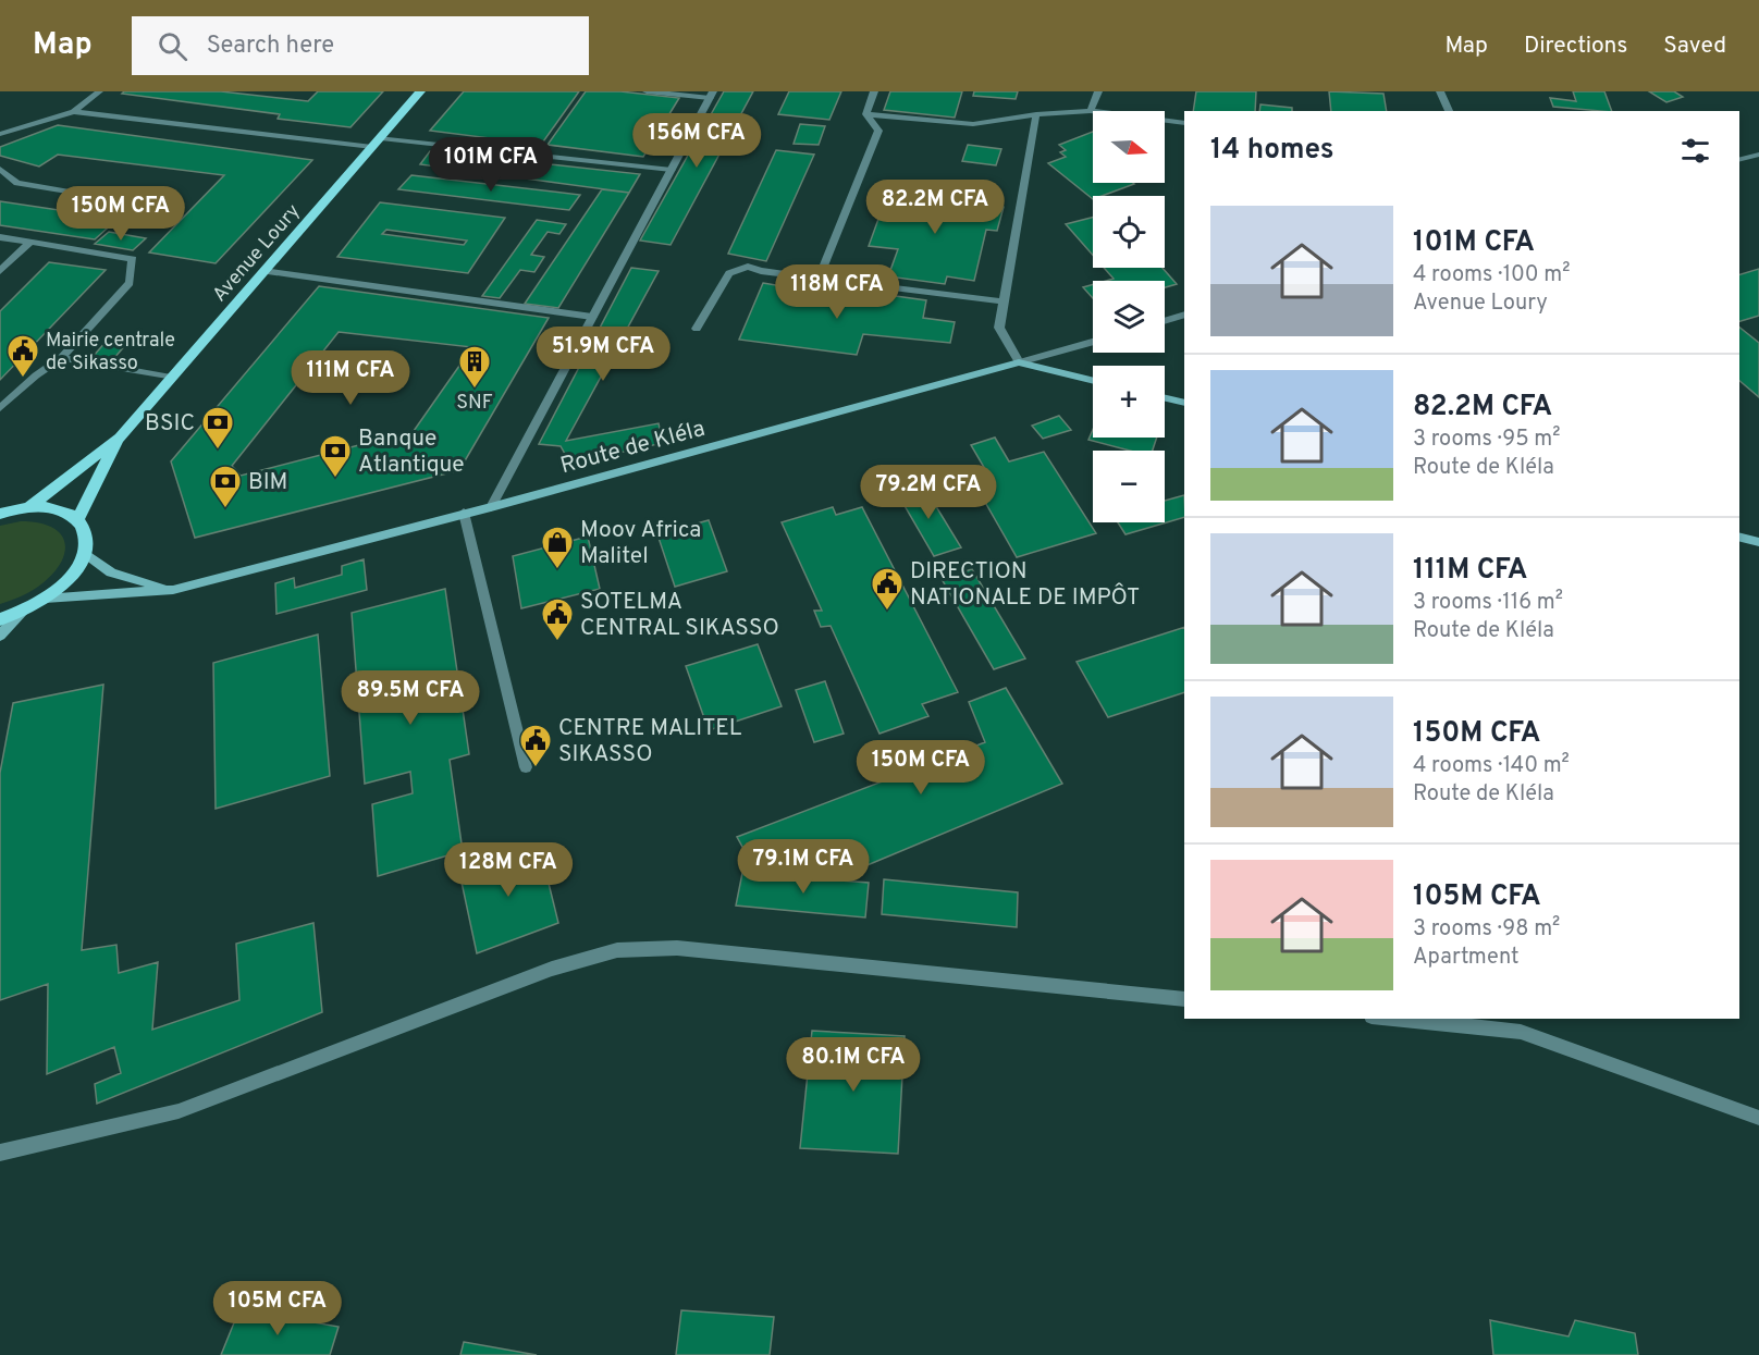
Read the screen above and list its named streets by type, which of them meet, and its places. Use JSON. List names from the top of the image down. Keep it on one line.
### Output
{"streets":{"main road":["Avenue Loury","Route de Kléla"]},"places":{"public building":["Mairie centrale de Sikasso","DIRECTION NATIONALE DE IMPÔT","SOTELMA CENTRAL SIKASSO","CENTRE MALITEL SIKASSO"],"building":["SNF"],"bank":["BSIC","Banque Atlantique","BIM"],"shop":["Moov Africa Malitel"]},"north":"right","page":{"header":"Map","search":"Search here","nav":["Map","Directions","Saved"],"map_buttons":["+","−"],"heading":"14 homes","price":["156M CFA","101M CFA","82.2M CFA","150M CFA","118M CFA","51.9M CFA","111M CFA","79.2M CFA","89.5M CFA","150M CFA","79.1M CFA","128M CFA","80.1M CFA","105M CFA"],"list":[{"name":"101M CFA","note":"4 rooms · 100 m² · Avenue Loury"},{"name":"82.2M CFA","note":"3 rooms · 95 m² · Route de Kléla"},{"name":"111M CFA","note":"3 rooms · 116 m² · Route de Kléla"},{"name":"150M CFA","note":"4 rooms · 140 m² · Route de Kléla"},{"name":"105M CFA","note":"3 rooms · 98 m² · Apartment"}]}}
